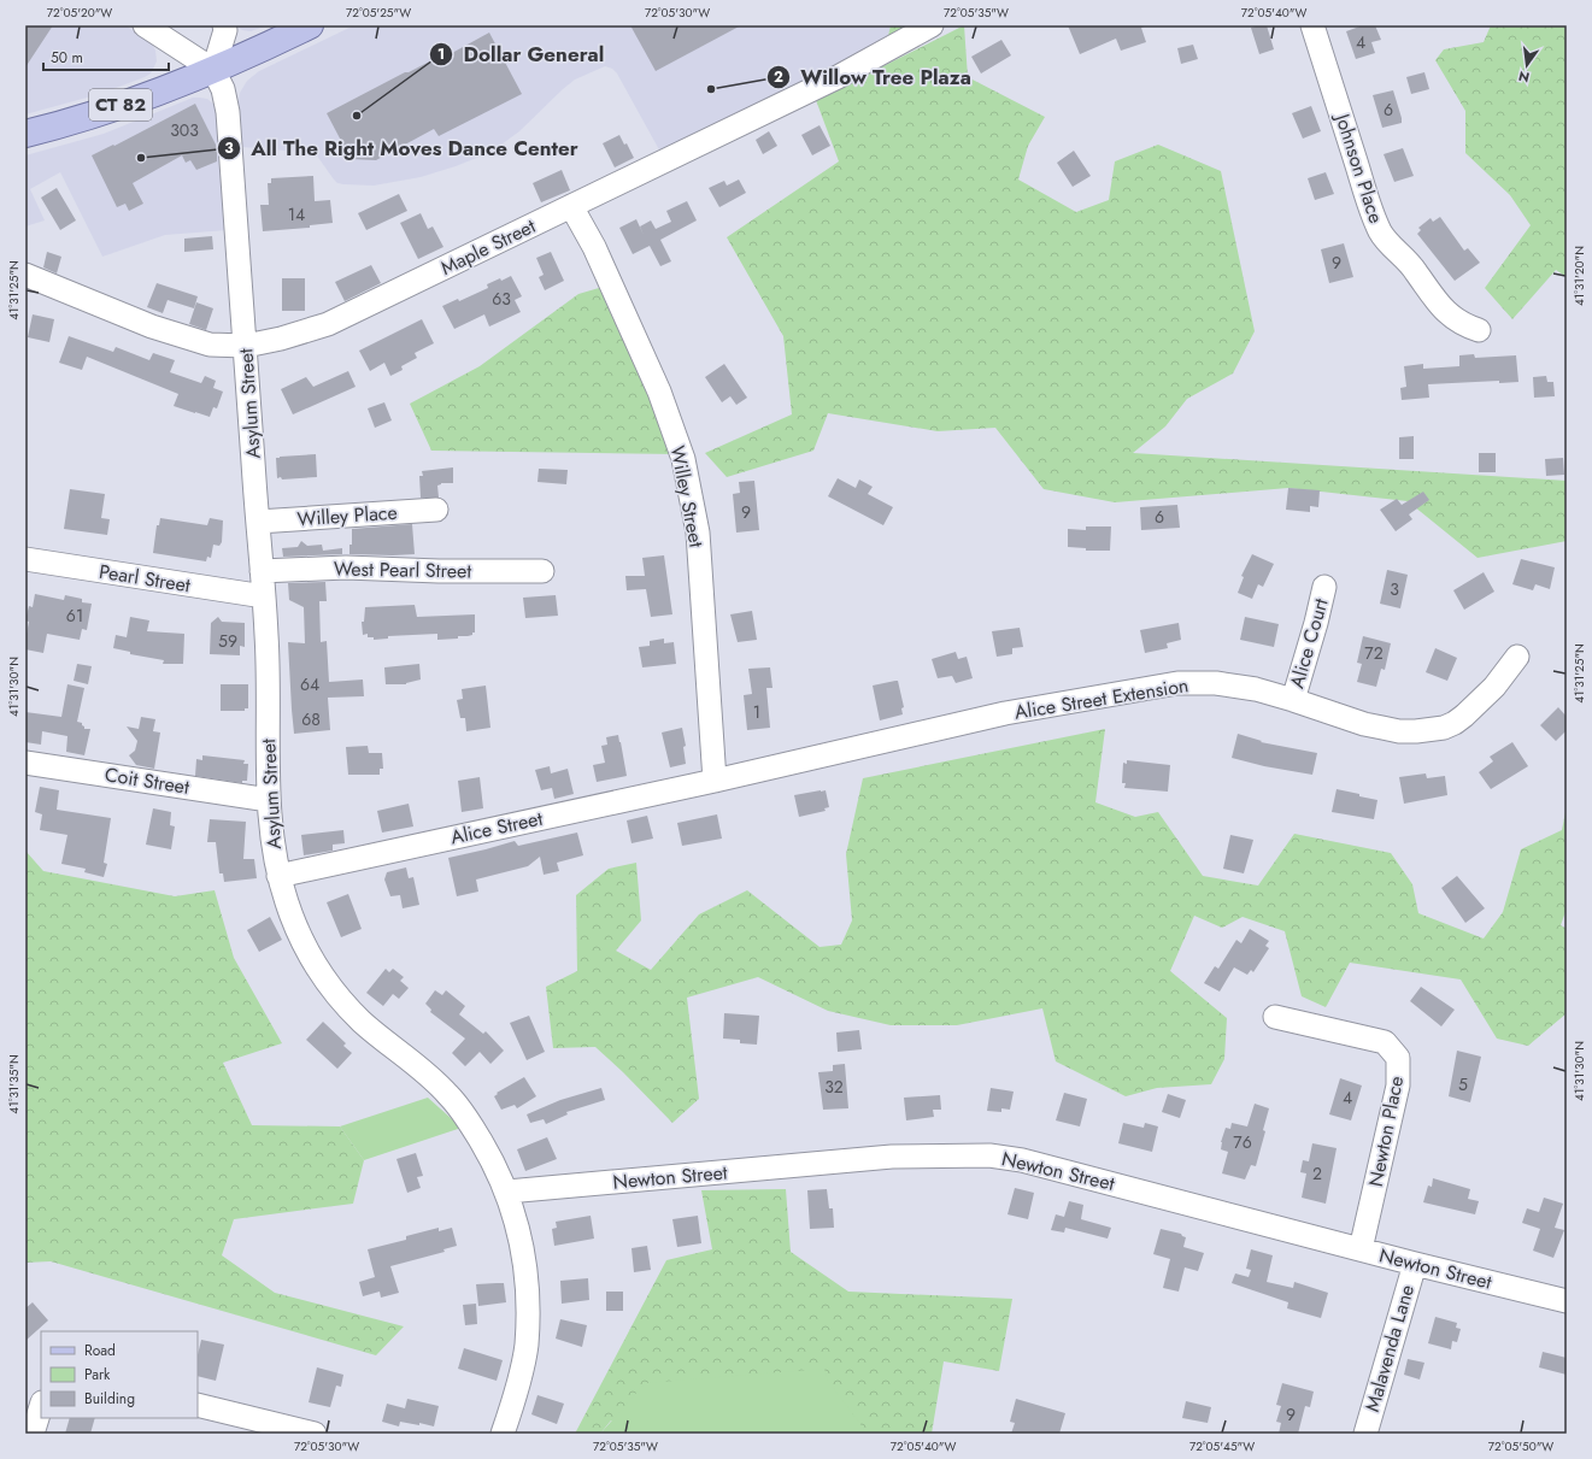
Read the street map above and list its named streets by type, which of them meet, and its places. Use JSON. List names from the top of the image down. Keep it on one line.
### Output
{"streets":{"main road":["CT 82"],"street":["Johnson Place","Maple Street","Asylum Street","Willey Street","Willey Place","West Pearl Street","Pearl Street","Alice Court","Alice Street Extension","Coit Street","Alice Street","Newton Place","Newton Street","Malavenda Lane"]},"crossings":[["CT 82","Asylum Street"],["Maple Street","Asylum Street"],["Maple Street","Willey Street"],["Asylum Street","Willey Place"],["Asylum Street","West Pearl Street"],["Asylum Street","Pearl Street"],["Asylum Street","Coit Street"],["Asylum Street","Alice Street"],["Asylum Street","Newton Street"],["Willey Street","Alice Street Extension"],["Willey Street","Alice Street"],["Alice Court","Alice Street Extension"],["Alice Street Extension","Alice Street"],["Newton Place","Newton Street"],["Newton Street","Malavenda Lane"]],"places":["Willow Tree Plaza","Dollar General","All The Right Moves Dance Center"],"house_numbers":["4","6","303","14","9","63","9","6","3","61","59","72","64","1","68","5","32","4","76","2","9"],"legend":["Road","Park","Building"],"scale_bar":"50 m","north":"bottom","coordinates":["72°05'20\"W","72°05'25\"W","72°05'30\"W","72°05'35\"W","72°05'40\"W","41°31'20\"N","41°31'25\"N","41°31'30\"N","41°31'35\"N","72°05'45\"W","72°05'50\"W"]}
